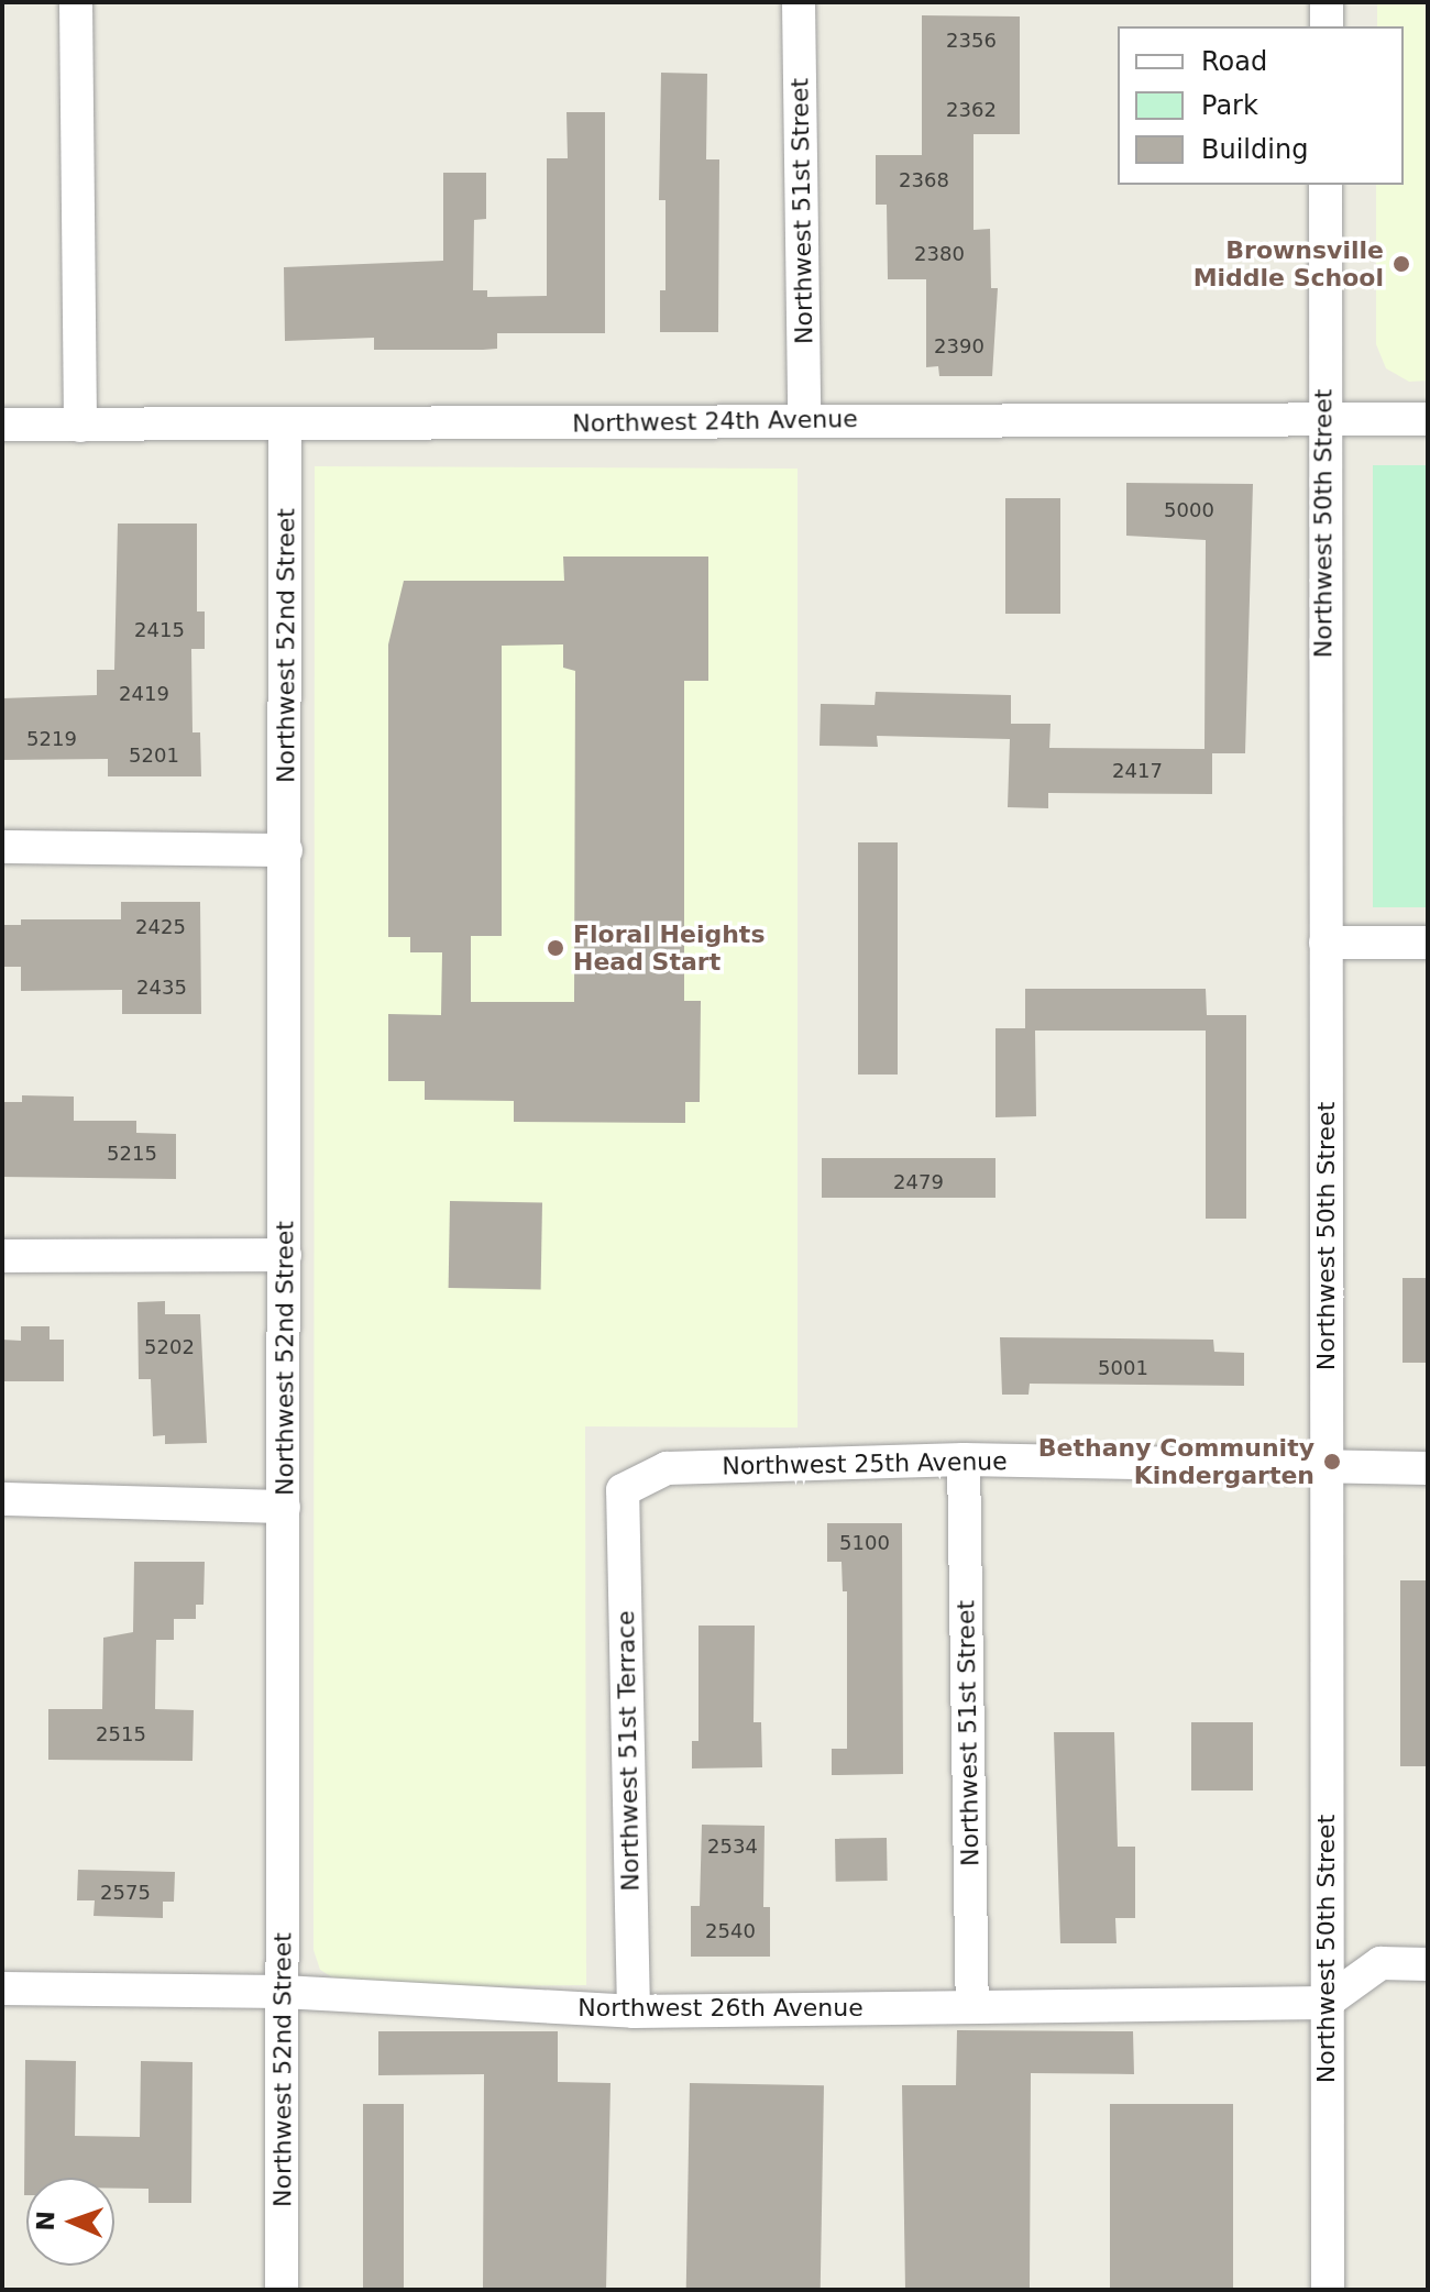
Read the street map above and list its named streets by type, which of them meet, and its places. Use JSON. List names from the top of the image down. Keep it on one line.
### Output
{"streets":{"street":["Northwest 51st Street","Northwest 24th Avenue","Northwest 50th Street","Northwest 52nd Street","Northwest 25th Avenue","Northwest 51st Terrace","Northwest 26th Avenue"]},"crossings":[["Northwest 51st Street","Northwest 24th Avenue"],["Northwest 51st Street","Northwest 25th Avenue"],["Northwest 51st Street","Northwest 26th Avenue"],["Northwest 24th Avenue","Northwest 50th Street"],["Northwest 24th Avenue","Northwest 52nd Street"],["Northwest 50th Street","Northwest 25th Avenue"],["Northwest 50th Street","Northwest 26th Avenue"],["Northwest 52nd Street","Northwest 26th Avenue"],["Northwest 25th Avenue","Northwest 51st Terrace"],["Northwest 51st Terrace","Northwest 26th Avenue"]],"places":["Brownsville Middle School","Floral Heights Head Start","Bethany Community Kindergarten"],"house_numbers":["2356","2362","2368","2380","2390","5000","2415","2419","5219","5201","2417","2425","2435","5215","2479","5202","5001","5100","2515","2534","2575","2540"],"legend":["Road","Park","Building"],"north":"left"}
